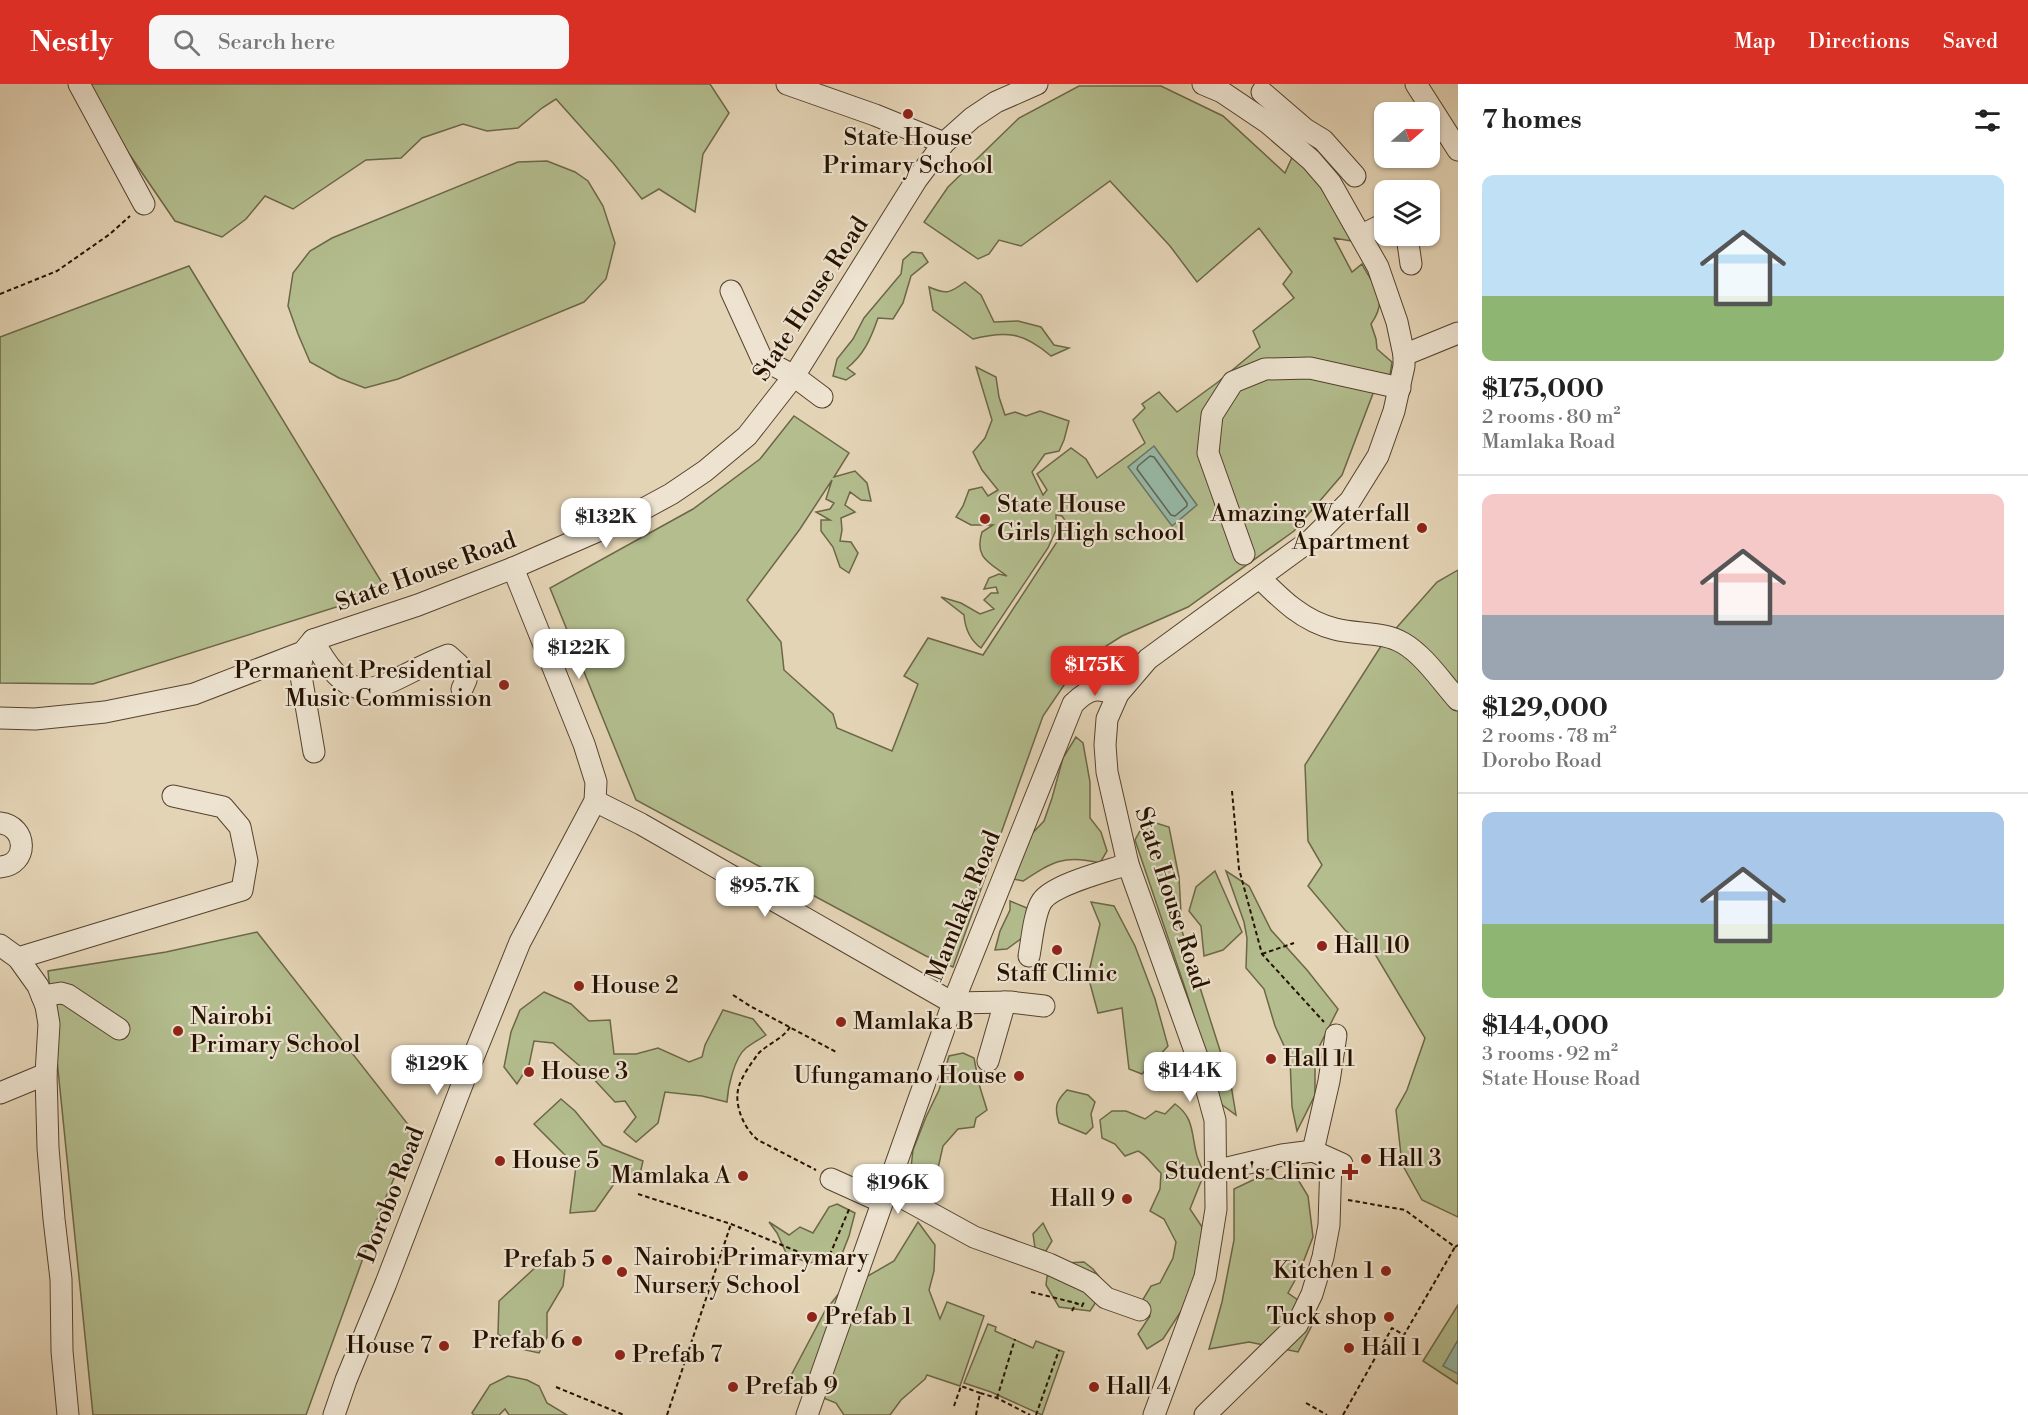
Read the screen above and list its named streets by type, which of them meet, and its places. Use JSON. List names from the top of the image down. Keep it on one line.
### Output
{"streets":{"street":["State House Road","Mamlaka Road","Dorobo Road"]},"crossings":[["State House Road","Mamlaka Road"]],"places":{"other":["State House Primary School","State House Girls High school","Amazing Waterfall Apartment","Permanent Presidential Music Commission","Hall 10","Staff Clinic","House 2","Mamlaka B","Nairobi Primary School","Hall 11","House 3","Ufungamano House","Hall 3","House 5","Mamlaka A","Hall 9","Prefab 5","Kitchen 1","Nairobi Primarymary Nursery School","Prefab 1","Tuck shop","Prefab 6","House 7","Hall 1","Prefab 7","Prefab 9","Hall 4"],"health":["Student's Clinic"]},"north":"right","page":{"header":"Nestly","search":"Search here","nav":["Map","Directions","Saved"],"heading":"7 homes","list":[{"name":"$175,000","note":"2 rooms · 80 m² · Mamlaka Road"},{"name":"$129,000","note":"2 rooms · 78 m² · Dorobo Road"},{"name":"$144,000","note":"3 rooms · 92 m² · State House Road"}],"price":["$132K","$122K","$175K","$95.7K","$129K","$144K","$196K"]}}
